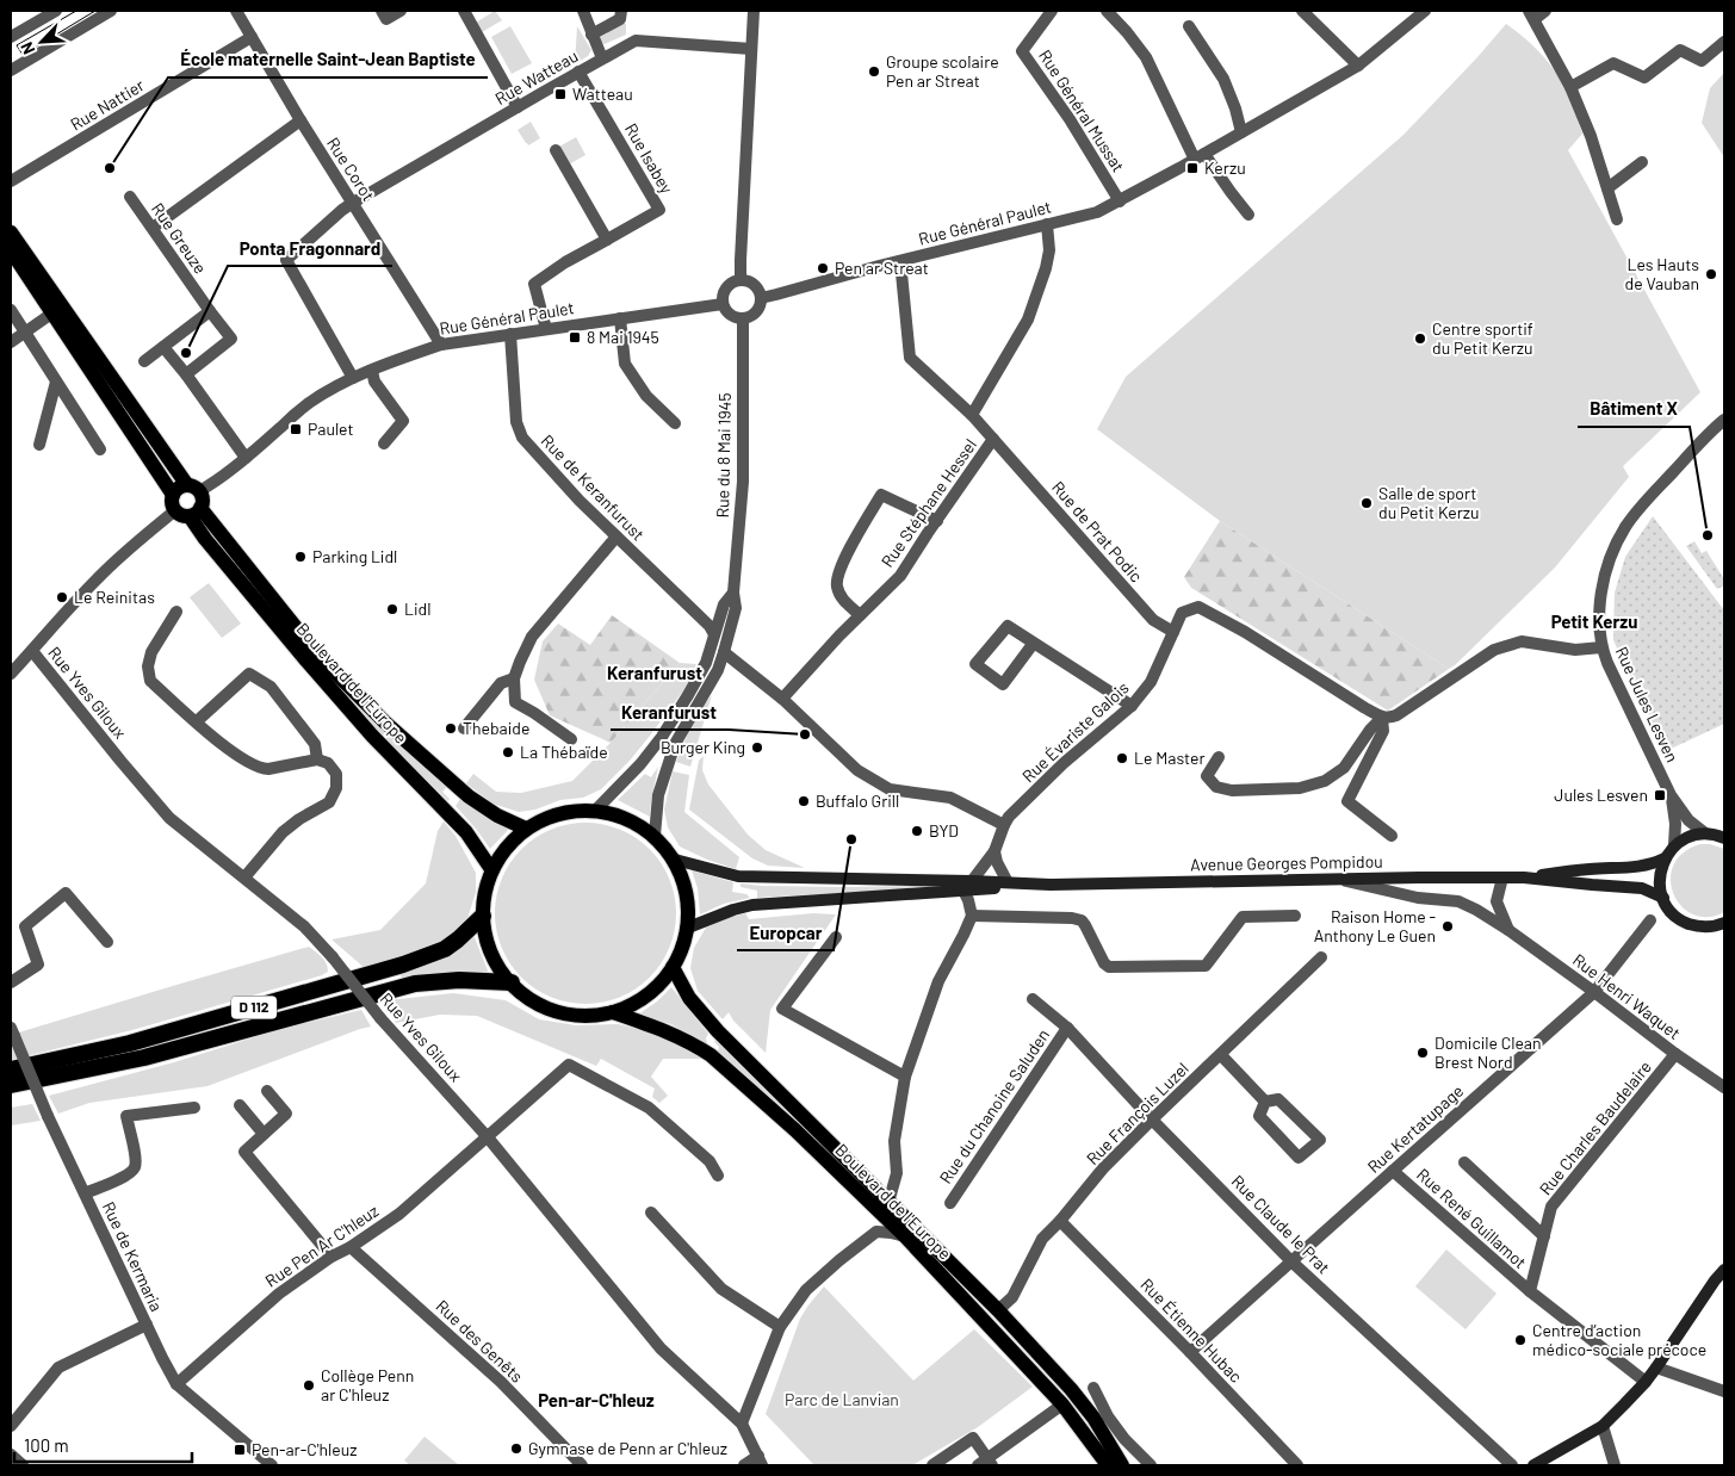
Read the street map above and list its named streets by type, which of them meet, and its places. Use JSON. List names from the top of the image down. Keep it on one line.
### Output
{"streets":{"highway":["D 112"],"main road":["Boulevard de l'Europe","Avenue Georges Pompidou"],"street":["Rue Watteau","Rue Nattier","Rue Général Mussat","Rue Isabey","Rue Corot","Rue Général Paulet","Rue Greuze","Rue du 8 Mai 1945","Rue de Keranfurust","Rue Stéphane Hessel","Rue de Prat Podic","Rue Yves Giloux","Rue Jules Lesven","Rue Évariste Galois","Rue Henri Waquet","Rue du Chanoine Saluden","Rue François Luzel","Rue Charles Baudelaire","Rue Kertatupage","Rue René Guillamot","Rue Claude le Prat","Rue Pen Ar C'hleuz","Rue de Kermaria","Rue Étienne Hubac","Rue des Genêts"]},"crossings":[["Rue Watteau","Rue Isabey"],["Rue Watteau","Rue Corot"],["Rue Watteau","Rue Général Paulet"],["Rue Nattier","Rue Corot"],["Rue Général Mussat","Rue Général Paulet"],["Rue Isabey","Rue Général Paulet"],["Rue Corot","Rue Général Paulet"],["Rue Général Paulet","Rue du 8 Mai 1945"],["Rue Général Paulet","Rue de Keranfurust"],["Rue Général Paulet","Rue de Prat Podic"],["Rue du 8 Mai 1945","Rue de Keranfurust"],["Rue du 8 Mai 1945","Boulevard de l'Europe"],["Rue du 8 Mai 1945","Avenue Georges Pompidou"],["Rue du 8 Mai 1945","D 112"],["Rue Stéphane Hessel","Rue de Prat Podic"],["Rue de Prat Podic","Rue Évariste Galois"],["Boulevard de l'Europe","Avenue Georges Pompidou"],["Boulevard de l'Europe","D 112"],["Boulevard de l'Europe","Rue François Luzel"],["Rue Yves Giloux","Rue Pen Ar C'hleuz"],["Rue Évariste Galois","Avenue Georges Pompidou"],["Avenue Georges Pompidou","Rue Henri Waquet"],["Avenue Georges Pompidou","D 112"],["Rue Henri Waquet","Rue Charles Baudelaire"],["Rue Henri Waquet","Rue Kertatupage"],["Rue du Chanoine Saluden","Rue Claude le Prat"],["Rue François Luzel","Rue Claude le Prat"],["Rue François Luzel","Rue Étienne Hubac"],["Rue Charles Baudelaire","Rue René Guillamot"],["Rue Kertatupage","Rue René Guillamot"],["Rue Kertatupage","Rue Claude le Prat"],["Rue Kertatupage","Rue Étienne Hubac"],["Rue Pen Ar C'hleuz","Rue de Kermaria"],["Rue Pen Ar C'hleuz","Rue des Genêts"]],"districts":["Petit Kerzu","Keranfurust","Pen-ar-C'hleuz"],"parks":["Parc de Lanvian"],"places":{"other":["Groupe scolaire Pen ar Streat","École maternelle Saint-Jean Baptiste","Pen ar Streat","Les Hauts de Vauban","Centre sportif du Petit Kerzu","Ponta Fragonnard","Salle de sport du Petit Kerzu","Bâtiment X","Parking Lidl","Le Reinitas","Lidl","Thebaide","Keranfurust","Burger King","La Thébaïde","Le Master","Buffalo Grill","BYD","Europcar","Raison Home - Anthony Le Guen","Domicile Clean Brest Nord","Centre d’action médico-sociale précoce","Collège Penn ar C'hleuz","Gymnase de Penn ar C'hleuz"],"transit":["Watteau","Kerzu","8 Mai 1945","Paulet","Jules Lesven","Pen-ar-C'hleuz"]},"scale_bar":"100 m","north":"bottom left"}
